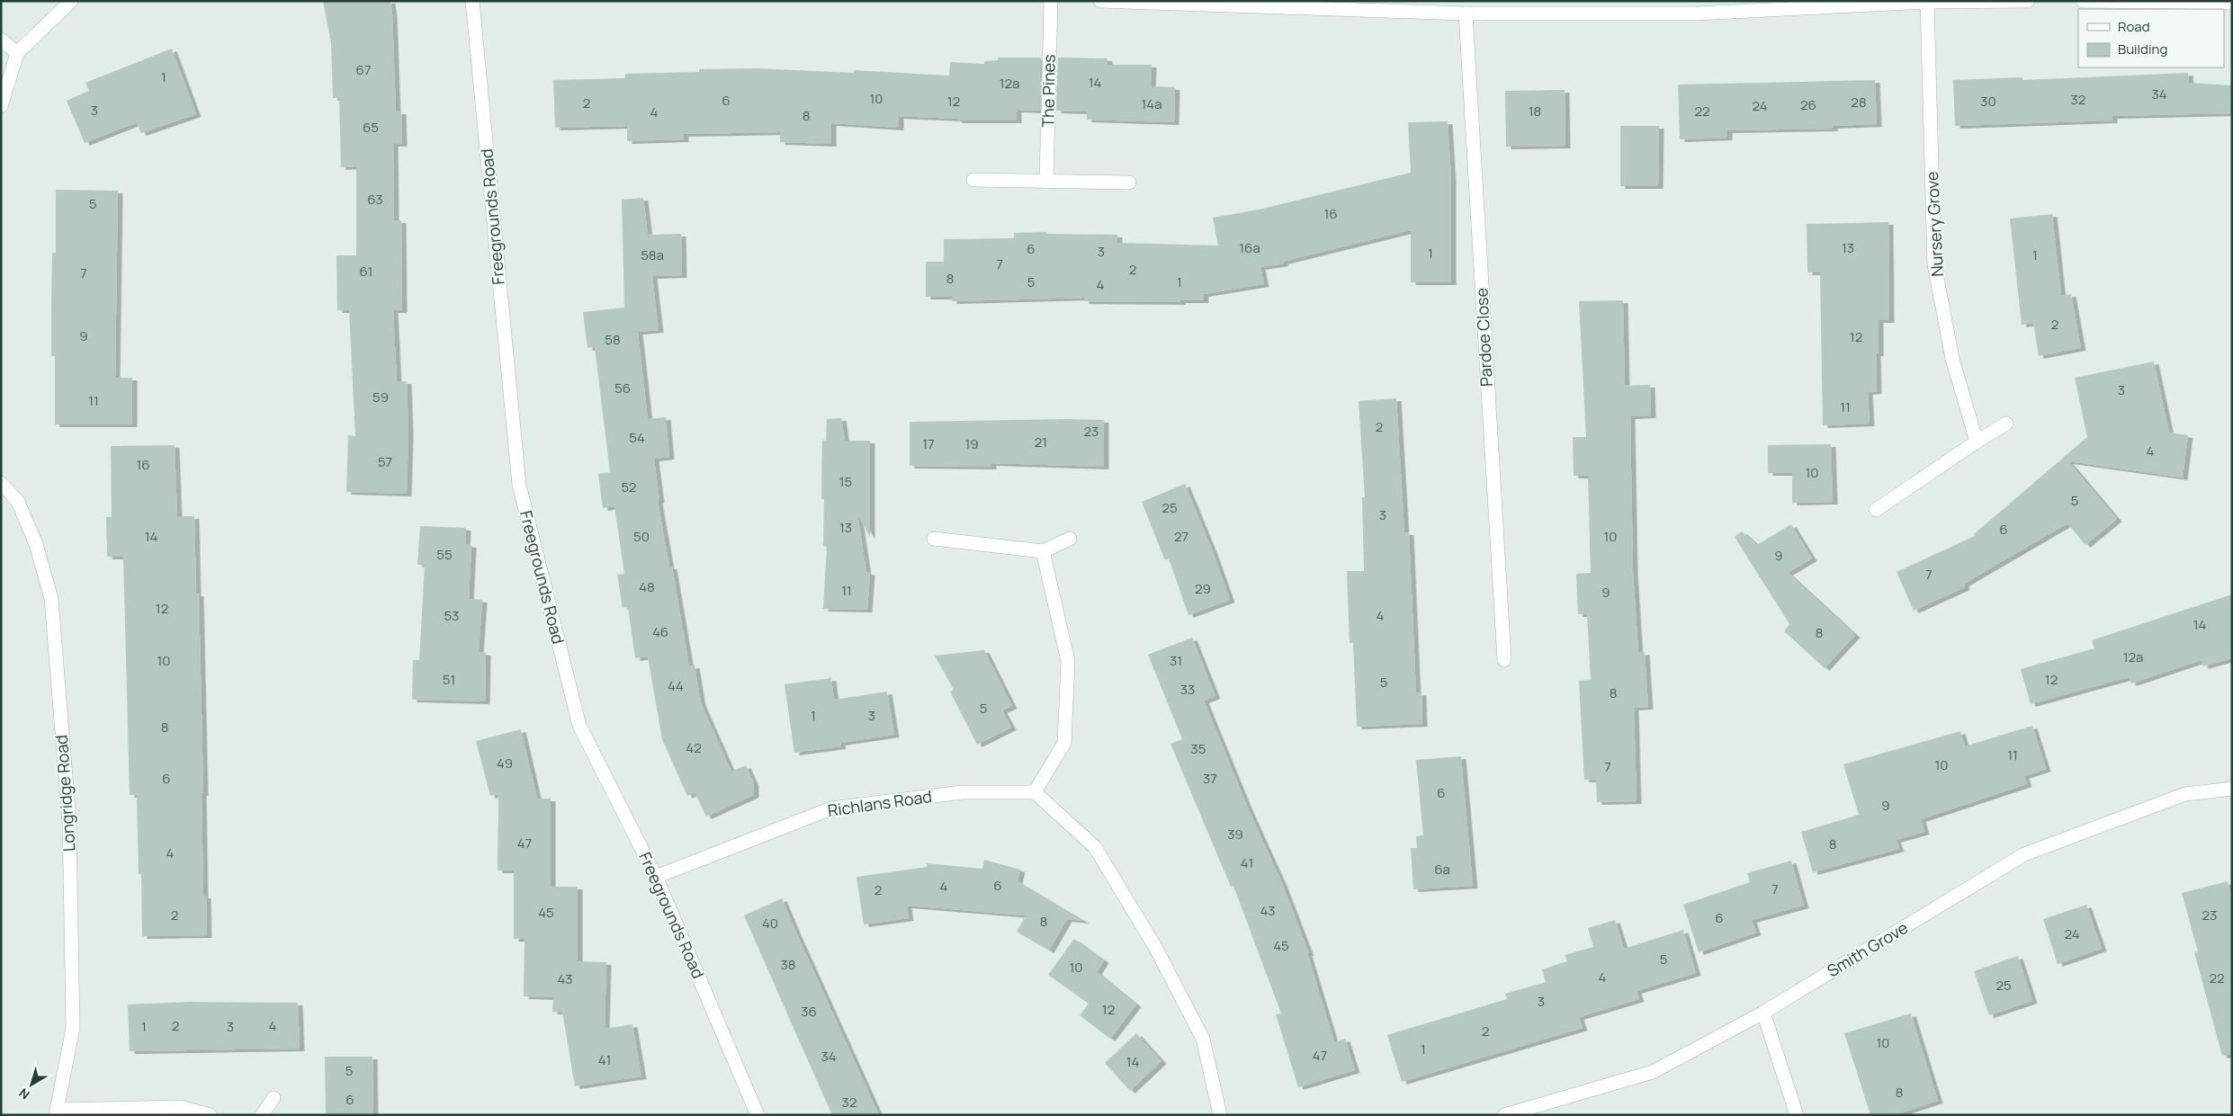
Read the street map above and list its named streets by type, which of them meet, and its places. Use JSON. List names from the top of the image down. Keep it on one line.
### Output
{"streets":{"street":["The Pines","Freegrounds Road","Nursery Grove","Pardoe Close","Longridge Road","Richlans Road","Smith Grove"]},"crossings":[["Freegrounds Road","Richlans Road"]],"house_numbers":["67","1","14","12a","34","10","32","6","12","30","28","2","14a","26","24","3","18","22","4","8","65","63","5","16","16a","13","6","3","1","58a","1","7","2","61","7","8","5","1","4","2","9","12","58","56","3","59","11","11","2","23","54","21","17","19","4","57","16","10","15","52","5","25","3","13","6","14","50","27","10","55","9","7","48","29","11","9","12","53","4","14","46","8","12a","10","31","51","12","5","44","33","8","5","1","3","8","42","35","11","49","10","7","6","37","6","9","39","47","8","4","41","6a","6","4","7","2","43","45","2","23","6","8","40","24","45","5","38","10","4","22","43","25","3","12","36","2","4","1","3","2","10","1","47","34","41","14","5","8","6","32"],"legend":["Road","Building"],"north":"bottom left"}
